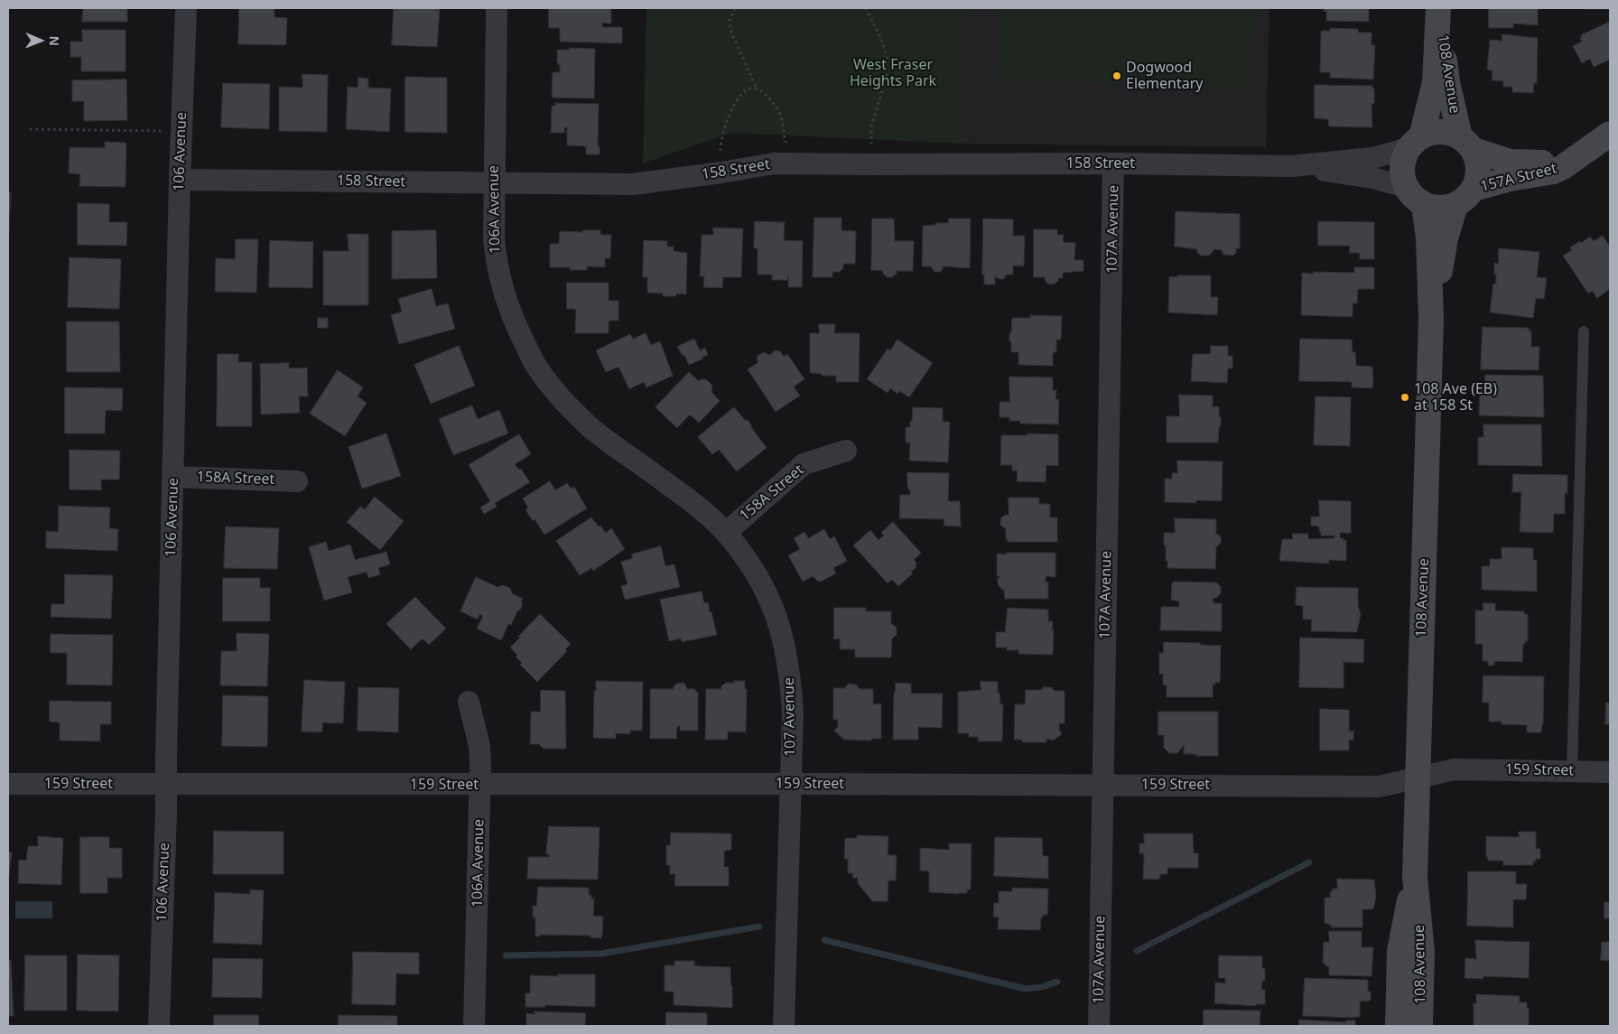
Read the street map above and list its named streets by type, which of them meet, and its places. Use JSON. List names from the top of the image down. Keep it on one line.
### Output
{"streets":{"street":["108 Avenue","106 Avenue","158 Street","157A Street","106A Avenue","107A Avenue","158A Street","107 Avenue","159 Street"]},"crossings":[["108 Avenue","158 Street"],["108 Avenue","157A Street"],["108 Avenue","159 Street"],["106 Avenue","158 Street"],["106 Avenue","158A Street"],["106 Avenue","159 Street"],["158 Street","157A Street"],["158 Street","106A Avenue"],["158 Street","107A Avenue"],["106A Avenue","158A Street"],["106A Avenue","107 Avenue"],["106A Avenue","159 Street"],["107A Avenue","159 Street"],["158A Street","107 Avenue"],["107 Avenue","159 Street"]],"parks":["West Fraser Heights Park"],"places":["Dogwood Elementary","108 Ave (EB) at 158 St"],"north":"right"}
